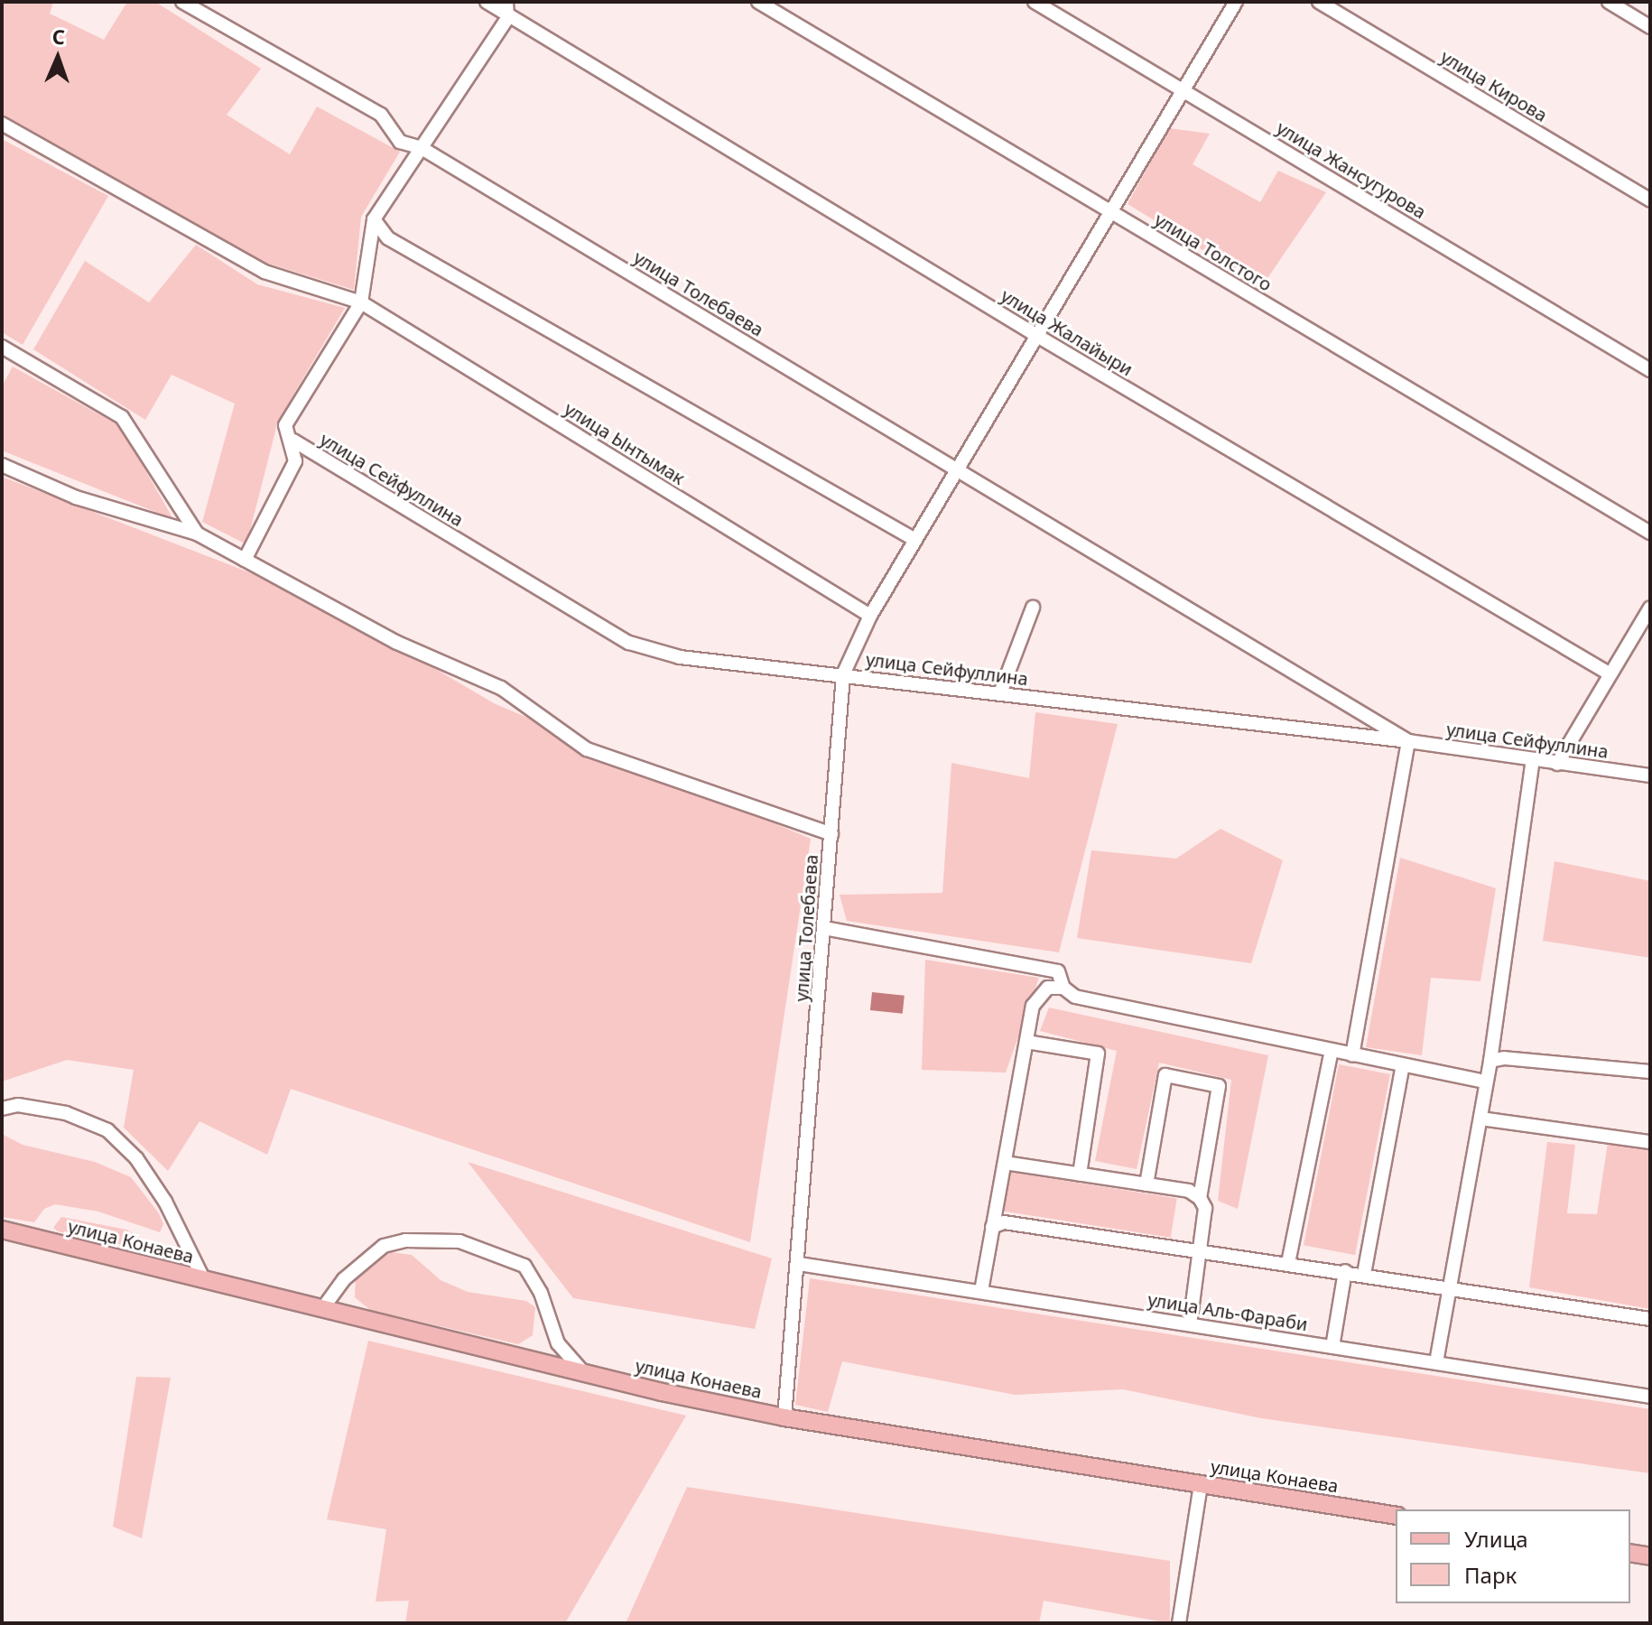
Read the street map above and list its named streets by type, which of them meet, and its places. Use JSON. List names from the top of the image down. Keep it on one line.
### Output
{"streets":{"main road":["улица Конаева"],"street":["улица Кирова","улица Жансугурова","улица Толстого","улица Толебаева","улица Жалайыри","улица Ынтымак","улица Сейфуллина","улица Аль-Фараби"]},"crossings":[["улица Жансугурова","улица Толебаева"],["улица Толстого","улица Толебаева"],["улица Толебаева","улица Жалайыри"],["улица Толебаева","улица Ынтымак"],["улица Толебаева","улица Сейфуллина"],["улица Толебаева","улица Конаева"],["улица Толебаева","улица Аль-Фараби"]],"legend":["Улица","Парк"],"north":"top"}
